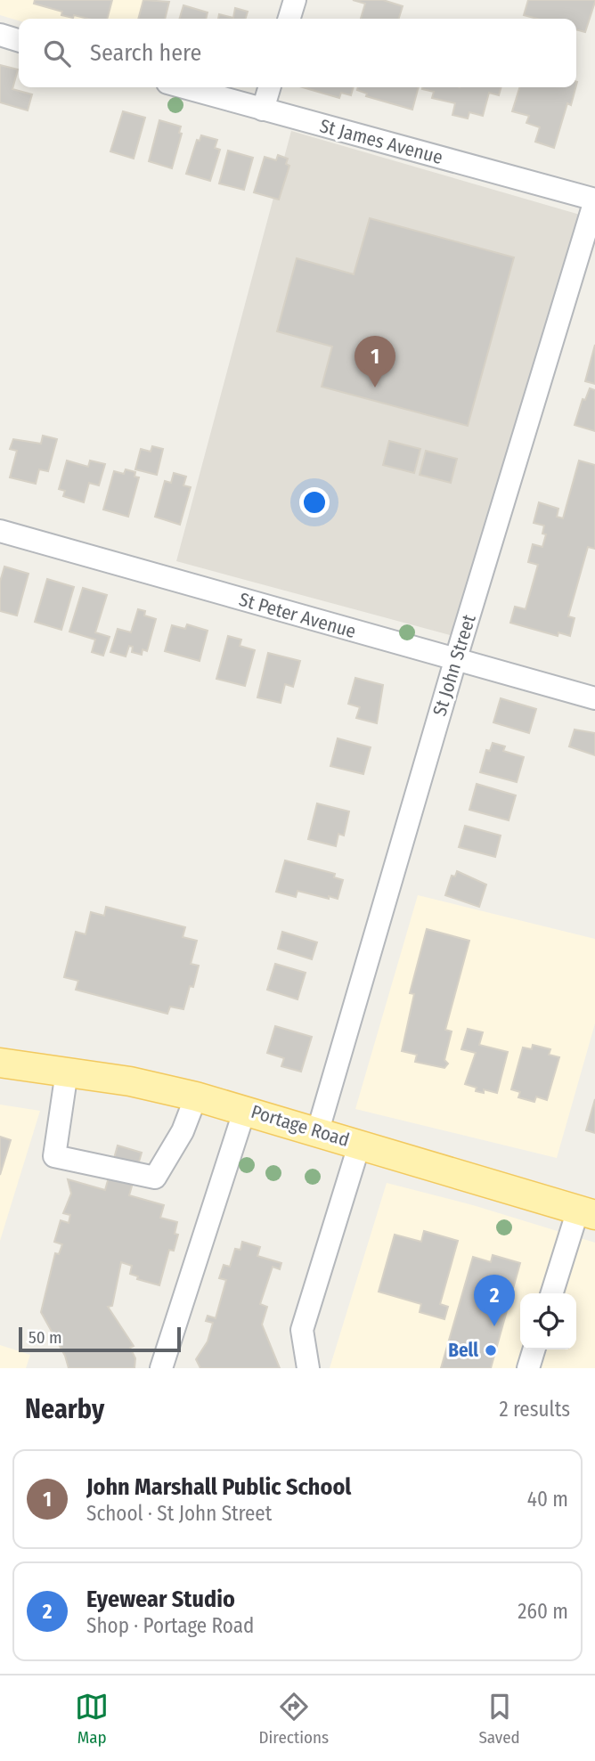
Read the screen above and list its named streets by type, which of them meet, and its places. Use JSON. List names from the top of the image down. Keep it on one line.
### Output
{"streets":{"main road":["Portage Road"],"street":["St James Avenue","St Peter Avenue","St John Street"]},"crossings":[["St James Avenue","St John Street"],["St Peter Avenue","St John Street"],["St John Street","Portage Road"]],"places":["Bell"],"scale_bar":"50 m","page":{"search":"Search here","pins":["1","2"],"scale":"50 m","heading":["Nearby","2 results"],"list":[{"mark":"1","name":"John Marshall Public School","note":"School · St John Street","value":"40 m"},{"mark":"2","name":"Eyewear Studio","note":"Shop · Portage Road","value":"260 m"}],"nav":["Map","Directions","Saved"]}}
